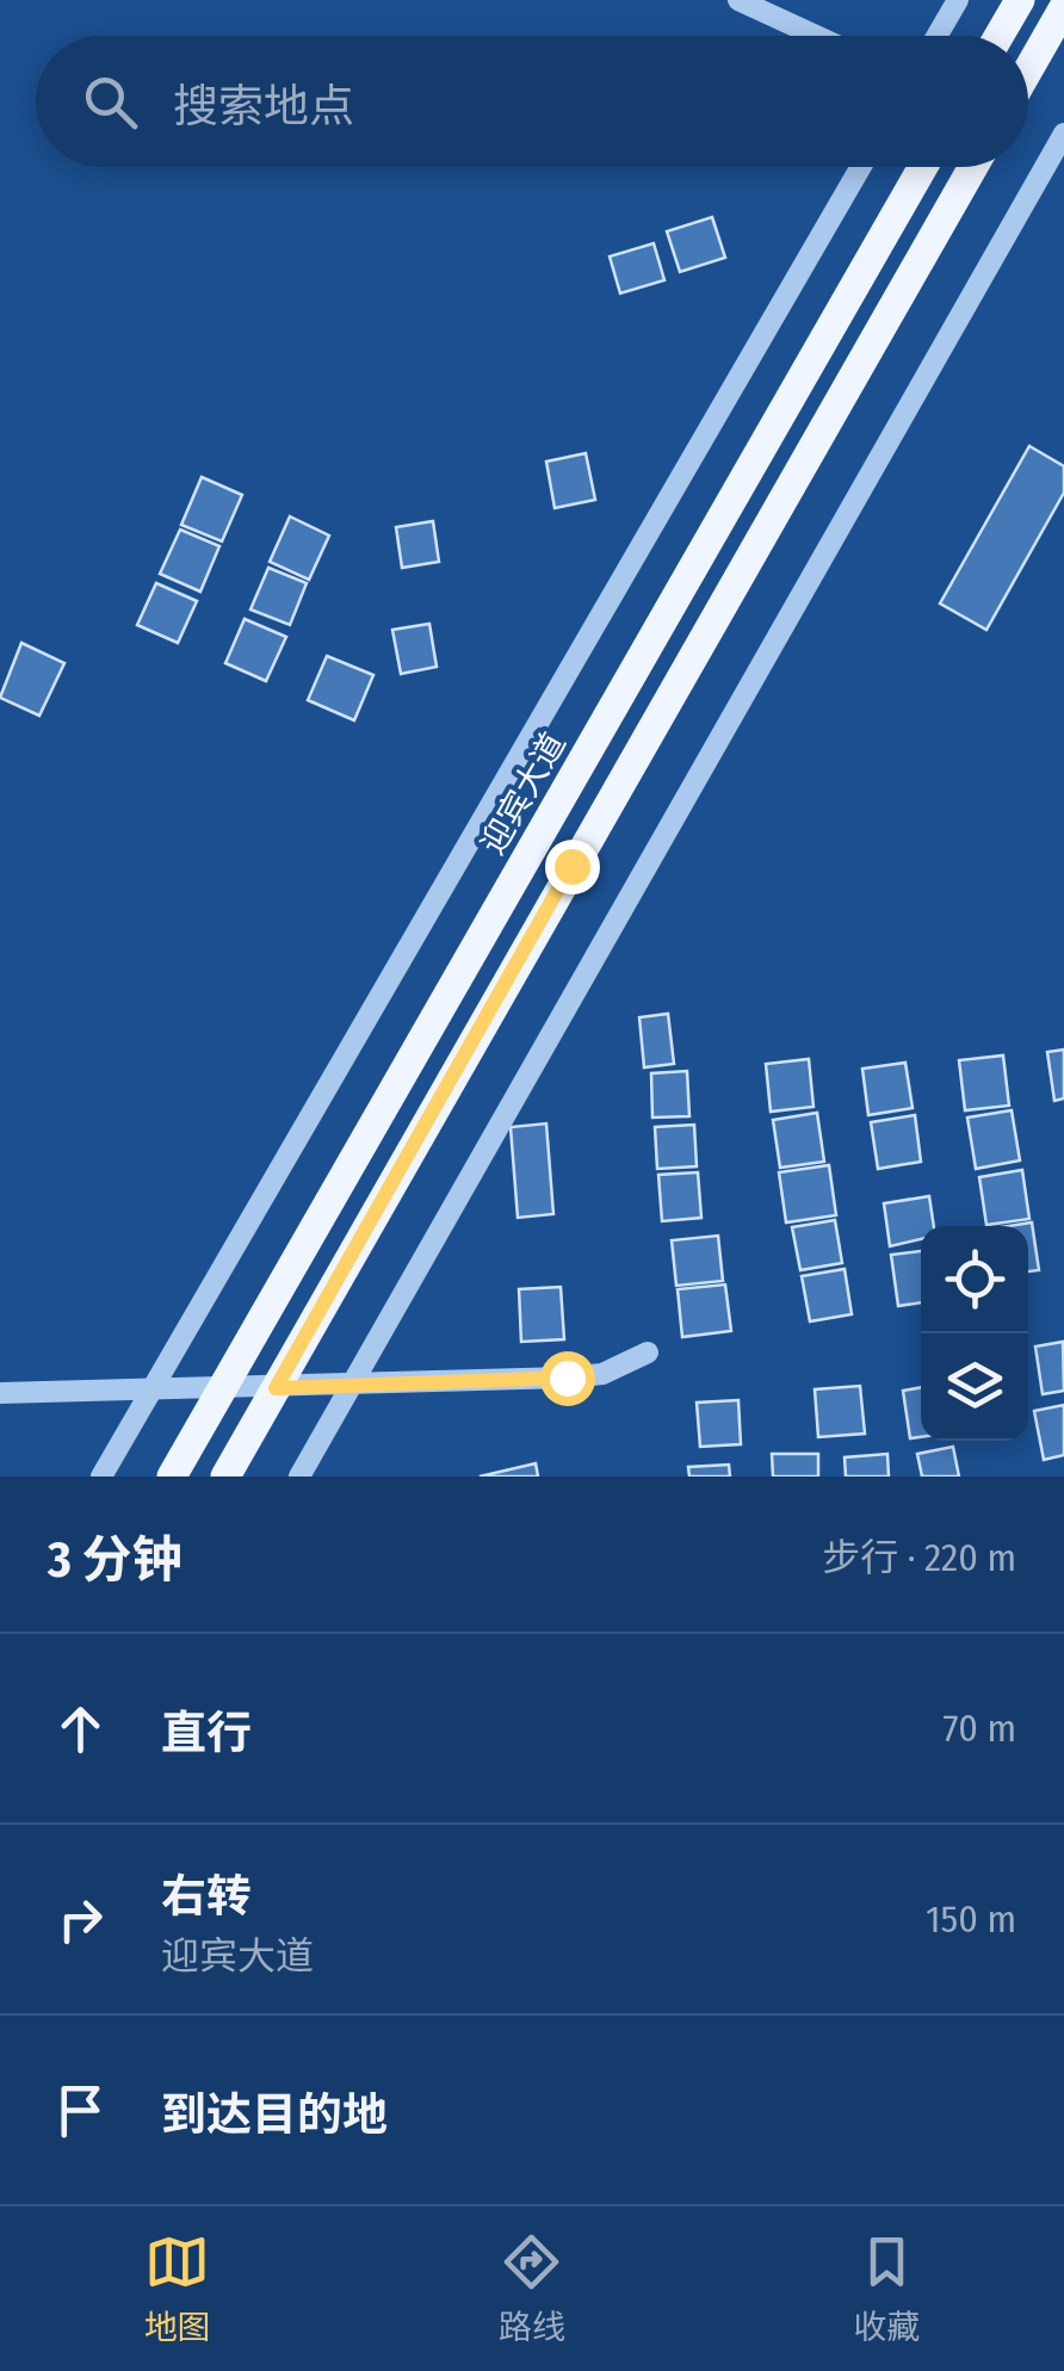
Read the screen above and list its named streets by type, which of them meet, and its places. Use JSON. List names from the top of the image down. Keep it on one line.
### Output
{"streets":{"main road":["迎宾大道"]},"page":{"search":"搜索地点","heading":["3 分钟","步行 · 220 m"],"list":[["直行","70 m"],["右转","迎宾大道","150 m"],"到达目的地"],"nav":["地图","路线","收藏"]}}
